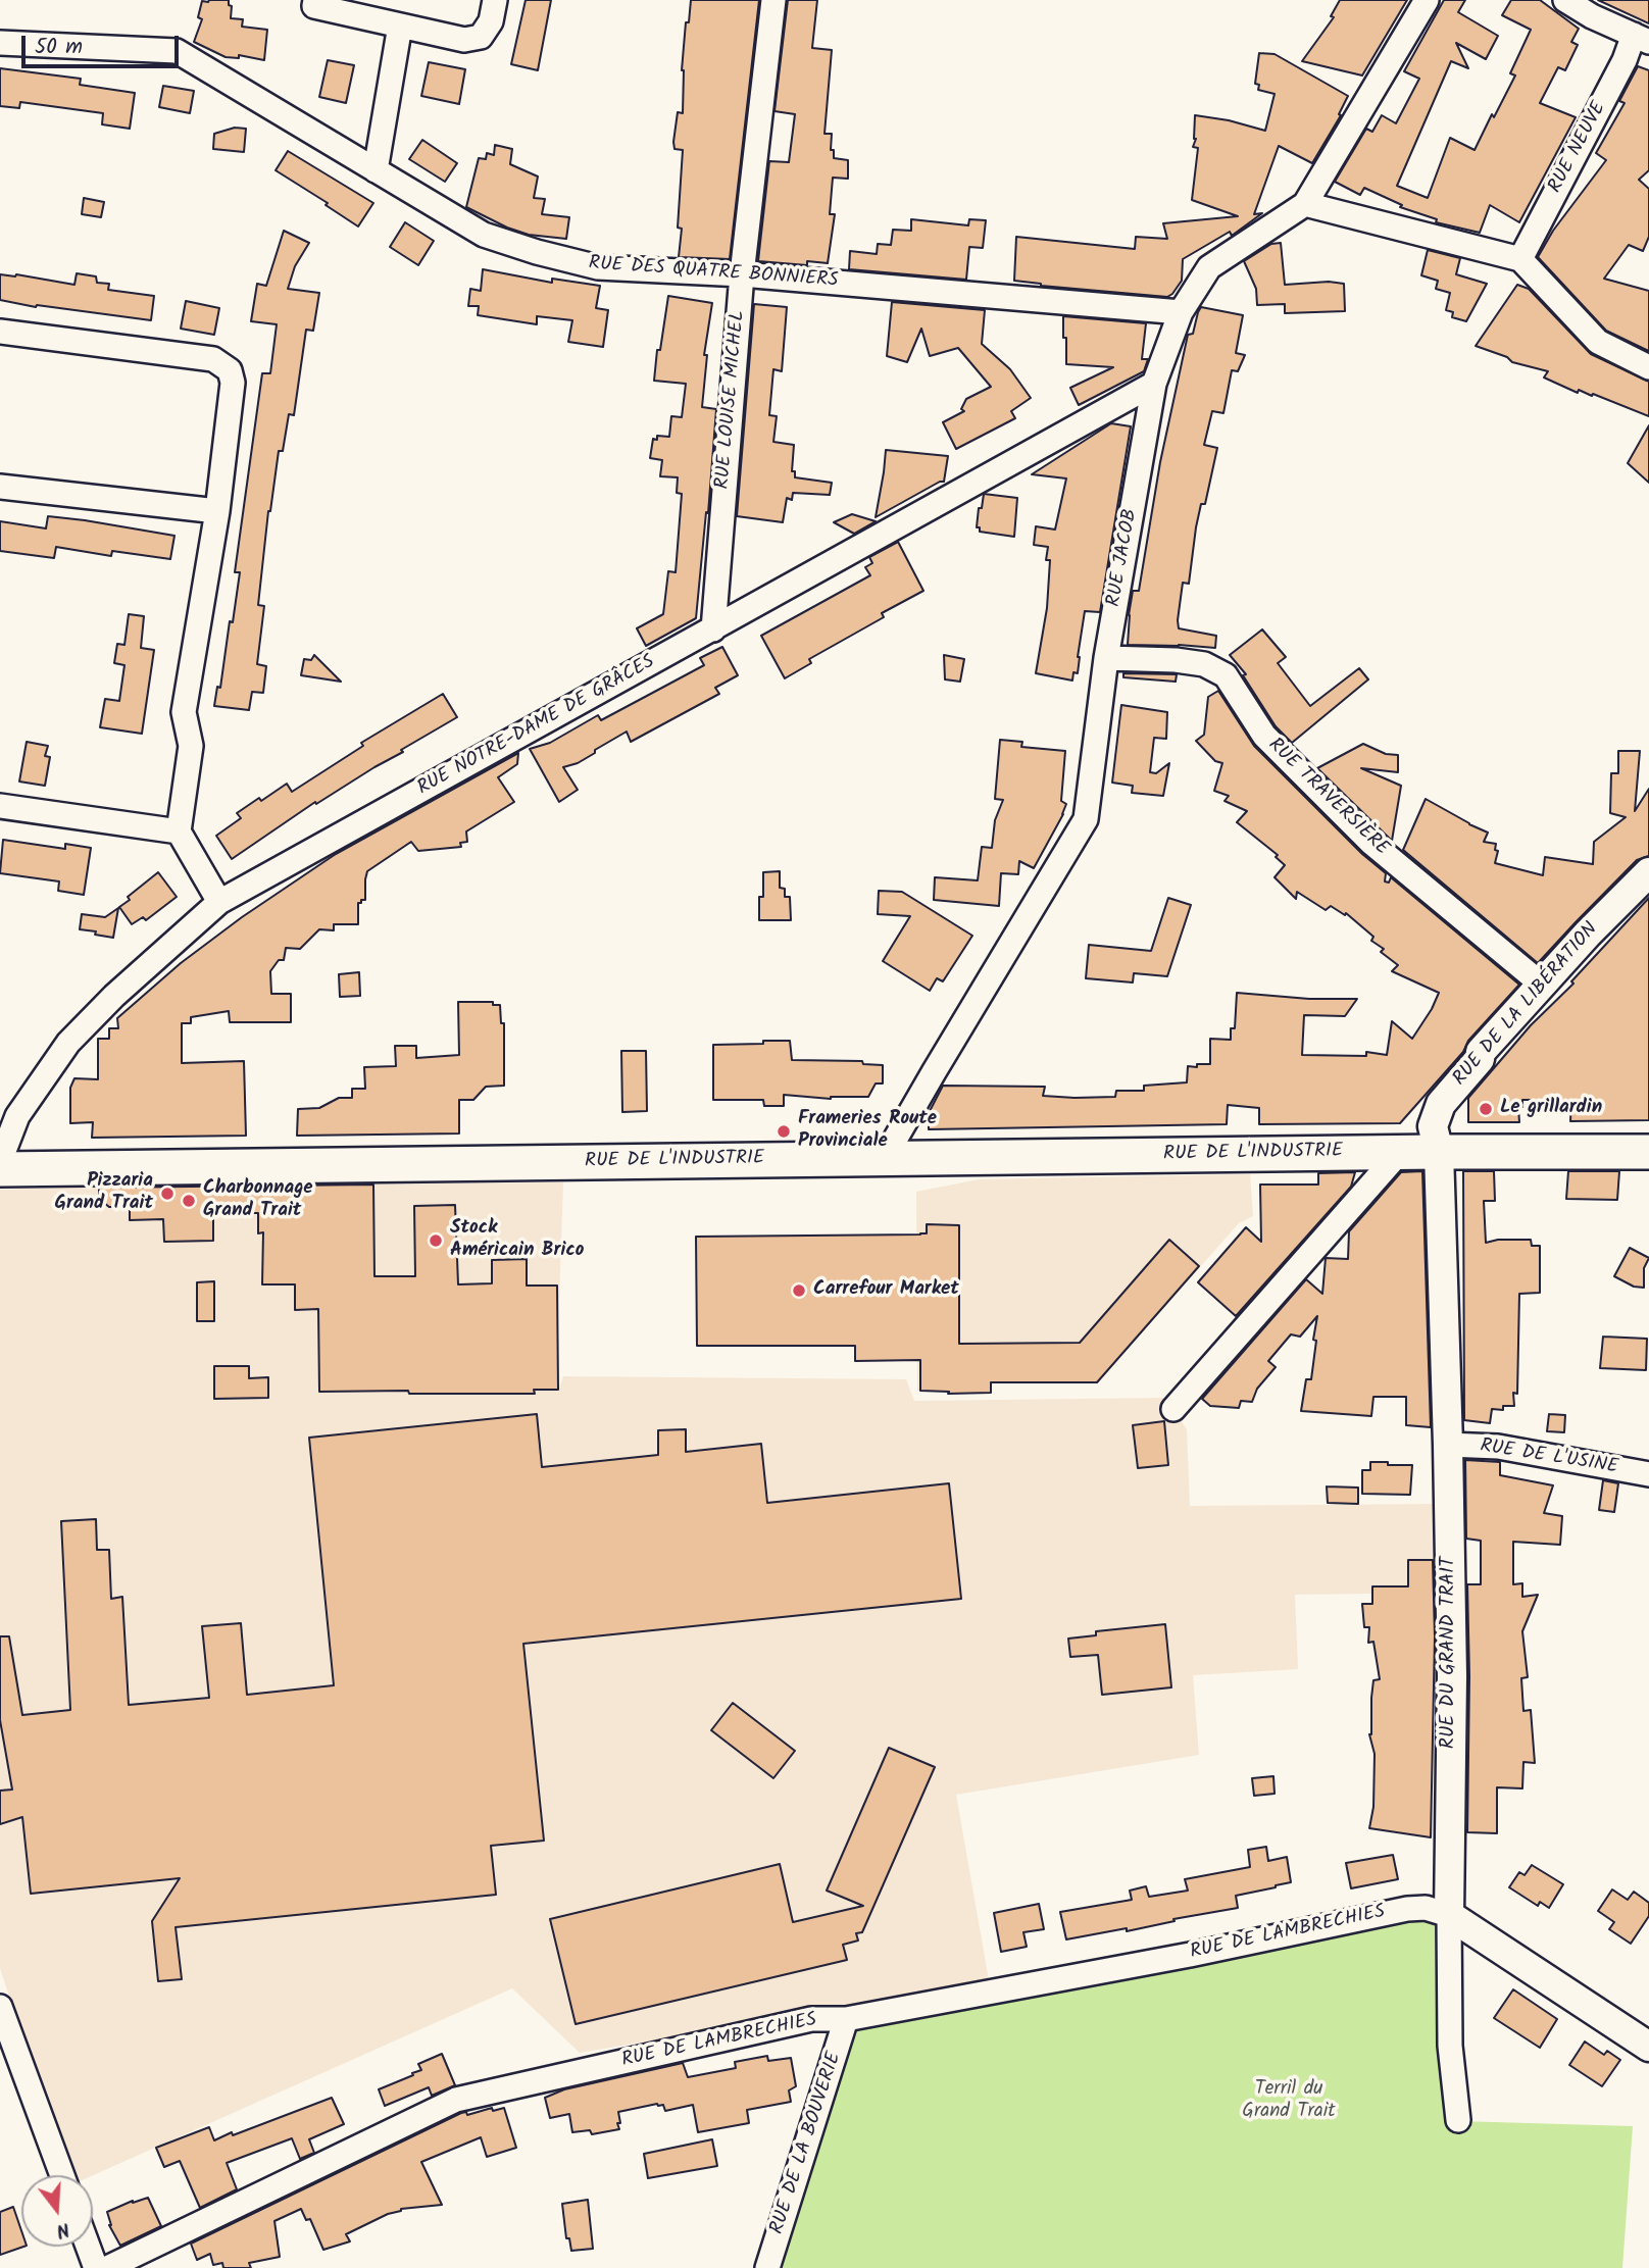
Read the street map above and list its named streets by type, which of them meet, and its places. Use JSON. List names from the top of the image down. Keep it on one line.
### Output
{"streets":{"main road":["RUE DE L'INDUSTRIE"],"street":["RUE NEUVE","RUE DES QUATRE BONNIERS","RUE LOUISE MICHEL","RUE JACOB","RUE NOTRE-DAME DE GRÂCES","RUE TRAVERSIÈRE","RUE DE LA LIBÉRATION","RUE DE L'USINE","RUE DU GRAND TRAIT","RUE DE LAMBRECHIES","RUE DE LA BOUVERIE"]},"crossings":[["RUE DES QUATRE BONNIERS","RUE LOUISE MICHEL"],["RUE DES QUATRE BONNIERS","RUE JACOB"],["RUE LOUISE MICHEL","RUE NOTRE-DAME DE GRÂCES"],["RUE JACOB","RUE NOTRE-DAME DE GRÂCES"],["RUE JACOB","RUE TRAVERSIÈRE"],["RUE JACOB","RUE DE L'INDUSTRIE"],["RUE TRAVERSIÈRE","RUE DE LA LIBÉRATION"],["RUE DE LA LIBÉRATION","RUE DE L'INDUSTRIE"],["RUE DE LA LIBÉRATION","RUE DU GRAND TRAIT"],["RUE DE L'INDUSTRIE","RUE DU GRAND TRAIT"],["RUE DE L'USINE","RUE DU GRAND TRAIT"],["RUE DU GRAND TRAIT","RUE DE LAMBRECHIES"],["RUE DE LAMBRECHIES","RUE DE LA BOUVERIE"]],"parks":["Terril du Grand Trait"],"places":["Le grillardin","Frameries Route Provinciale","Pizzaria Grand Trait","Charbonnage Grand Trait","Stock Américain Brico","Carrefour Market"],"scale_bar":"50 m","north":"bottom"}
